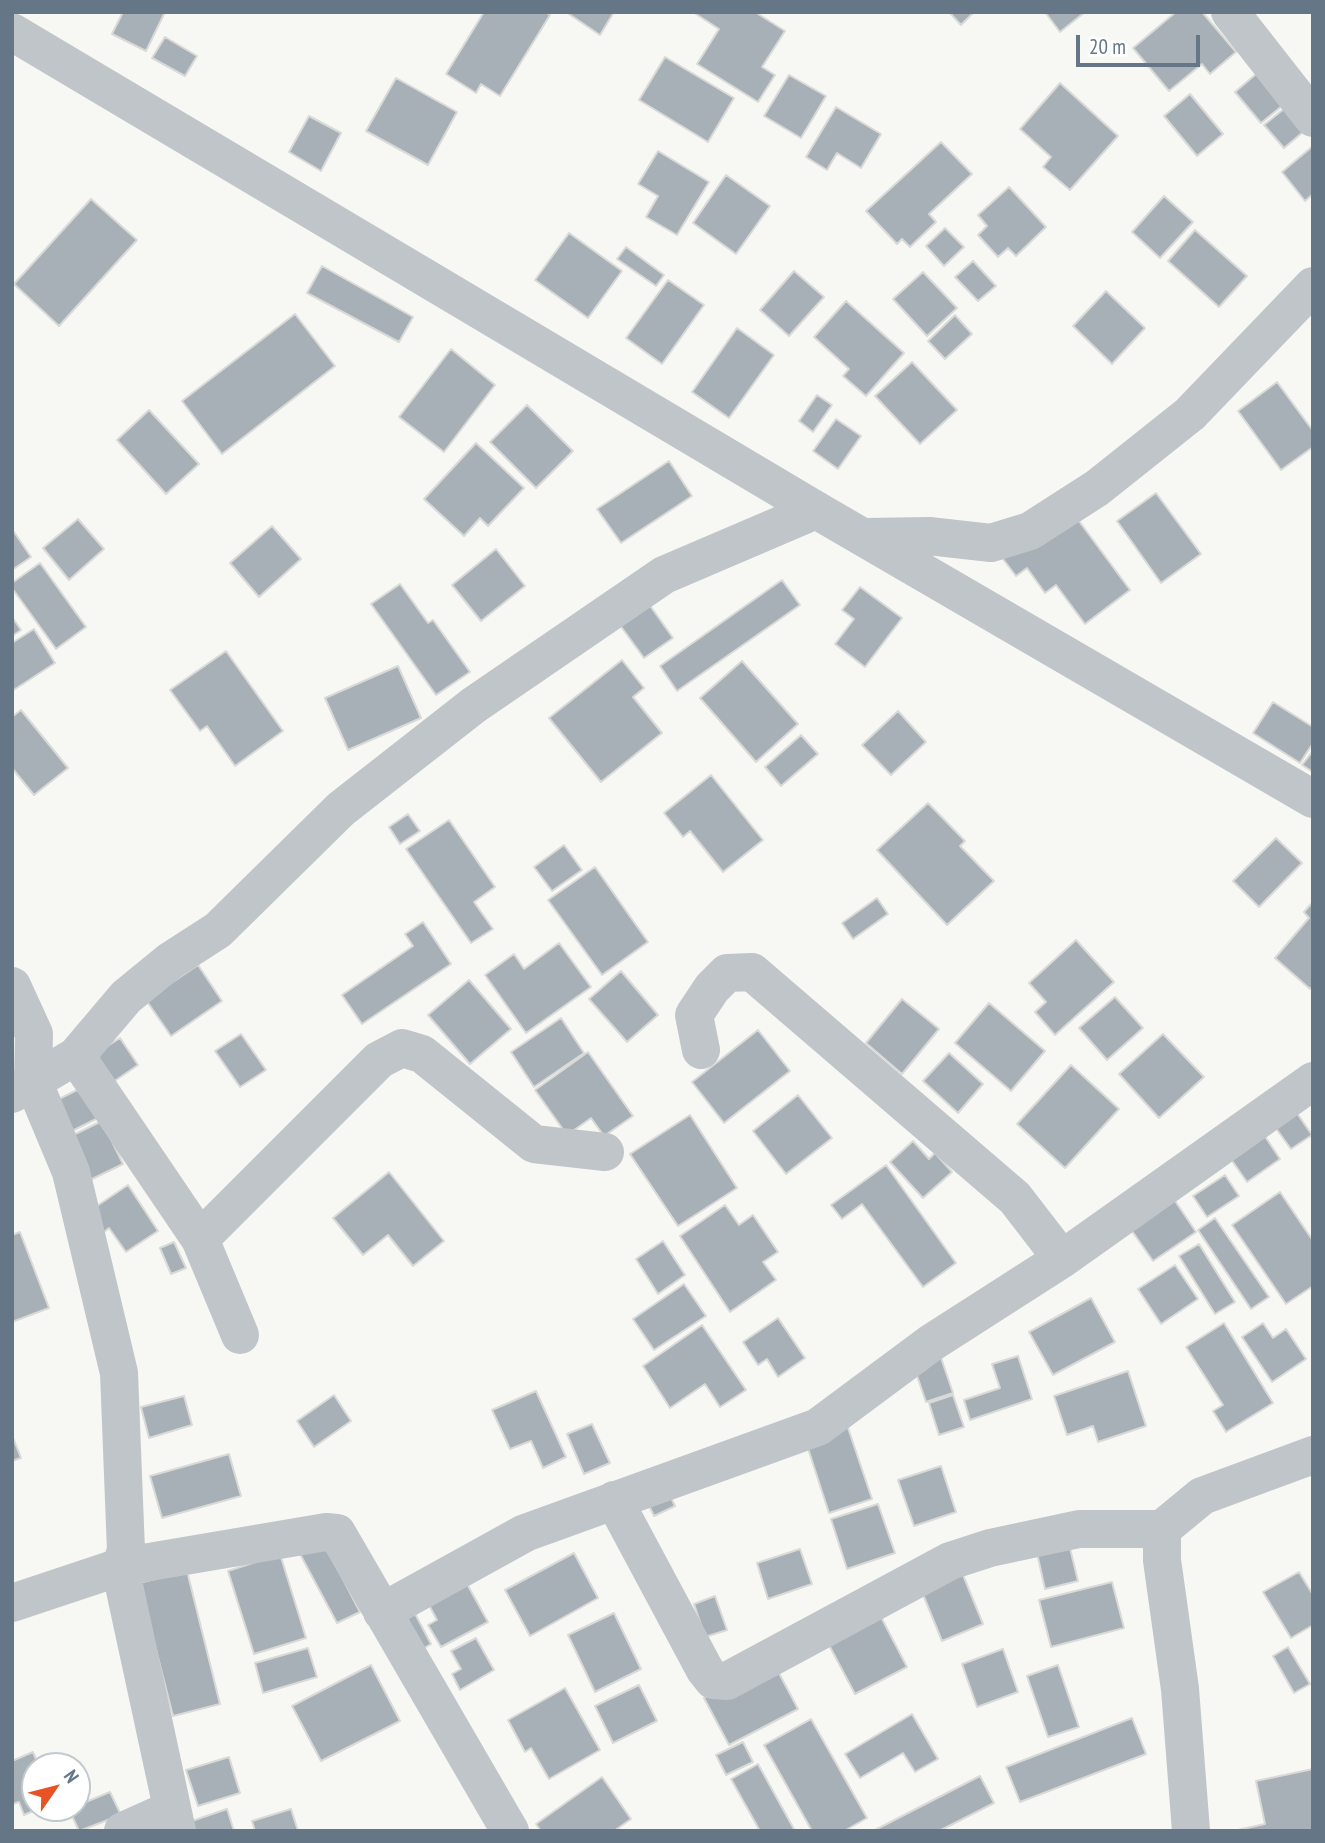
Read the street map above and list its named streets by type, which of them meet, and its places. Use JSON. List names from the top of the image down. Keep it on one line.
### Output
{"scale_bar":"20 m","north":"top right"}
